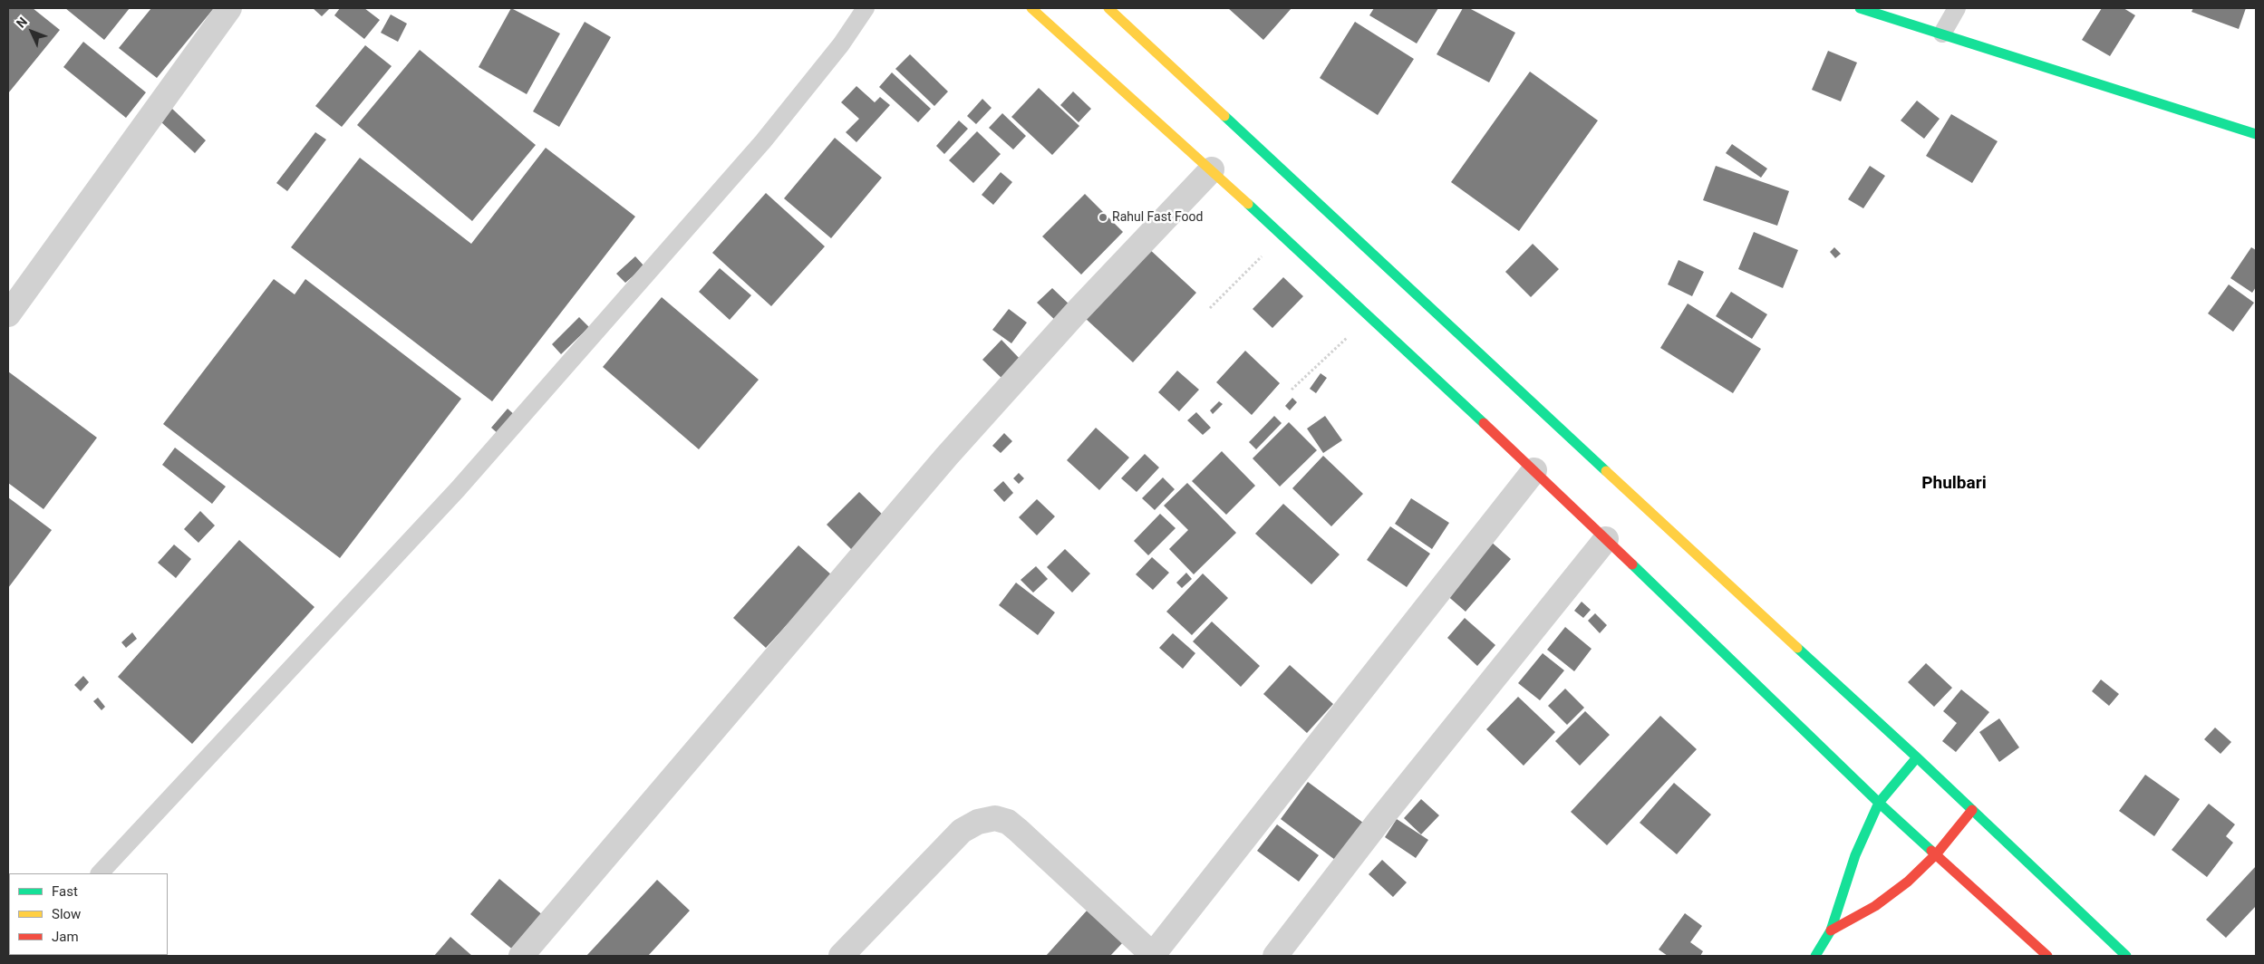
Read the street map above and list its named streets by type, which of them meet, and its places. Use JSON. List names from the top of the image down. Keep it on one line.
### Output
{"districts":["Phulbari"],"places":["Rahul Fast Food"],"legend":["Fast","Slow","Jam"],"north":"top left"}
